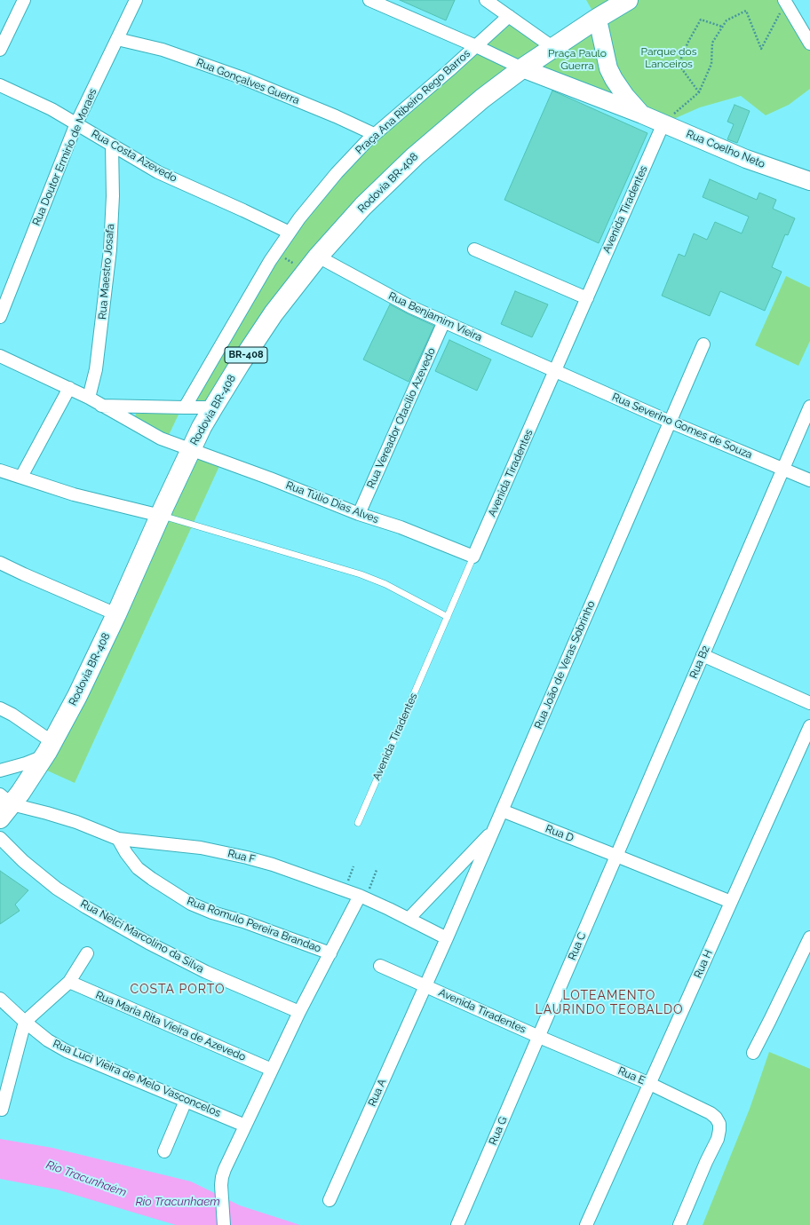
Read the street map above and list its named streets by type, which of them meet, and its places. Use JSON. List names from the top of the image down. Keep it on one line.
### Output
{"streets":{"main road":["Rodovia BR-408","BR-408"],"street":["Rua Gonçalves Guerra","Praça Ana Ribeiro Rego Barros","Rua Coelho Neto","Rua Costa Azevedo","Rua Doutor Ermirio de Moraes","Avenida Tiradentes","Rua Maestro Josafa","Rua Benjamim Vieira","Rua Vereador Otacílio Azevedo","Rua Severino Gomes de Souza","Rua Túlio Dias Alves","Rua B2","Rua João de Veras Sobrinho","Rua D","Rua F","Rua Romulo Pereira Brandao","Rua Nelci Marcolino da Silva","Rua C","Rua H","Rua Maria Rita Vieira de Azevedo","Rua E","Rua Luci Vieira de Melo Vasconcelos","Rua A","Rua G"]},"crossings":[["Rua Gonçalves Guerra","Praça Ana Ribeiro Rego Barros"],["Rua Gonçalves Guerra","Rua Doutor Ermirio de Moraes"],["Praça Ana Ribeiro Rego Barros","Rua Costa Azevedo"],["Rua Coelho Neto","Rodovia BR-408"],["Rua Coelho Neto","Avenida Tiradentes"],["Rua Costa Azevedo","Rua Doutor Ermirio de Moraes"],["Rua Costa Azevedo","Rua Maestro Josafa"],["Rodovia BR-408","Rua Benjamim Vieira"],["Rodovia BR-408","Rua Túlio Dias Alves"],["Rodovia BR-408","Rua F"],["Avenida Tiradentes","Rua Benjamim Vieira"],["Avenida Tiradentes","Rua Severino Gomes de Souza"],["Avenida Tiradentes","Rua Túlio Dias Alves"],["Avenida Tiradentes","Rua João de Veras Sobrinho"],["Avenida Tiradentes","Rua C"],["Avenida Tiradentes","Rua E"],["Avenida Tiradentes","Rua A"],["Avenida Tiradentes","Rua G"],["Rua Benjamim Vieira","Rua Vereador Otacílio Azevedo"],["Rua Benjamim Vieira","Rua Severino Gomes de Souza"],["Rua Vereador Otacílio Azevedo","Rua Túlio Dias Alves"],["Rua Severino Gomes de Souza","Rua B2"],["Rua Severino Gomes de Souza","Rua João de Veras Sobrinho"],["Rua B2","Rua D"],["Rua B2","Rua C"],["Rua João de Veras Sobrinho","Rua D"],["Rua João de Veras Sobrinho","Rua F"],["Rua João de Veras Sobrinho","Rua A"],["Rua D","Rua C"],["Rua D","Rua H"],["Rua F","Rua Romulo Pereira Brandao"],["Rua C","Rua E"],["Rua C","Rua G"],["Rua H","Rua E"],["Rua E","Rua G"]],"districts":["COSTA PORTO","LOTEAMENTO LAURINDO TEOBALDO"],"water":["Rio Tracunhaém","Rio Tracunhaem"],"parks":["Parque dos Lanceiros","Praça Paulo Guerra"]}
